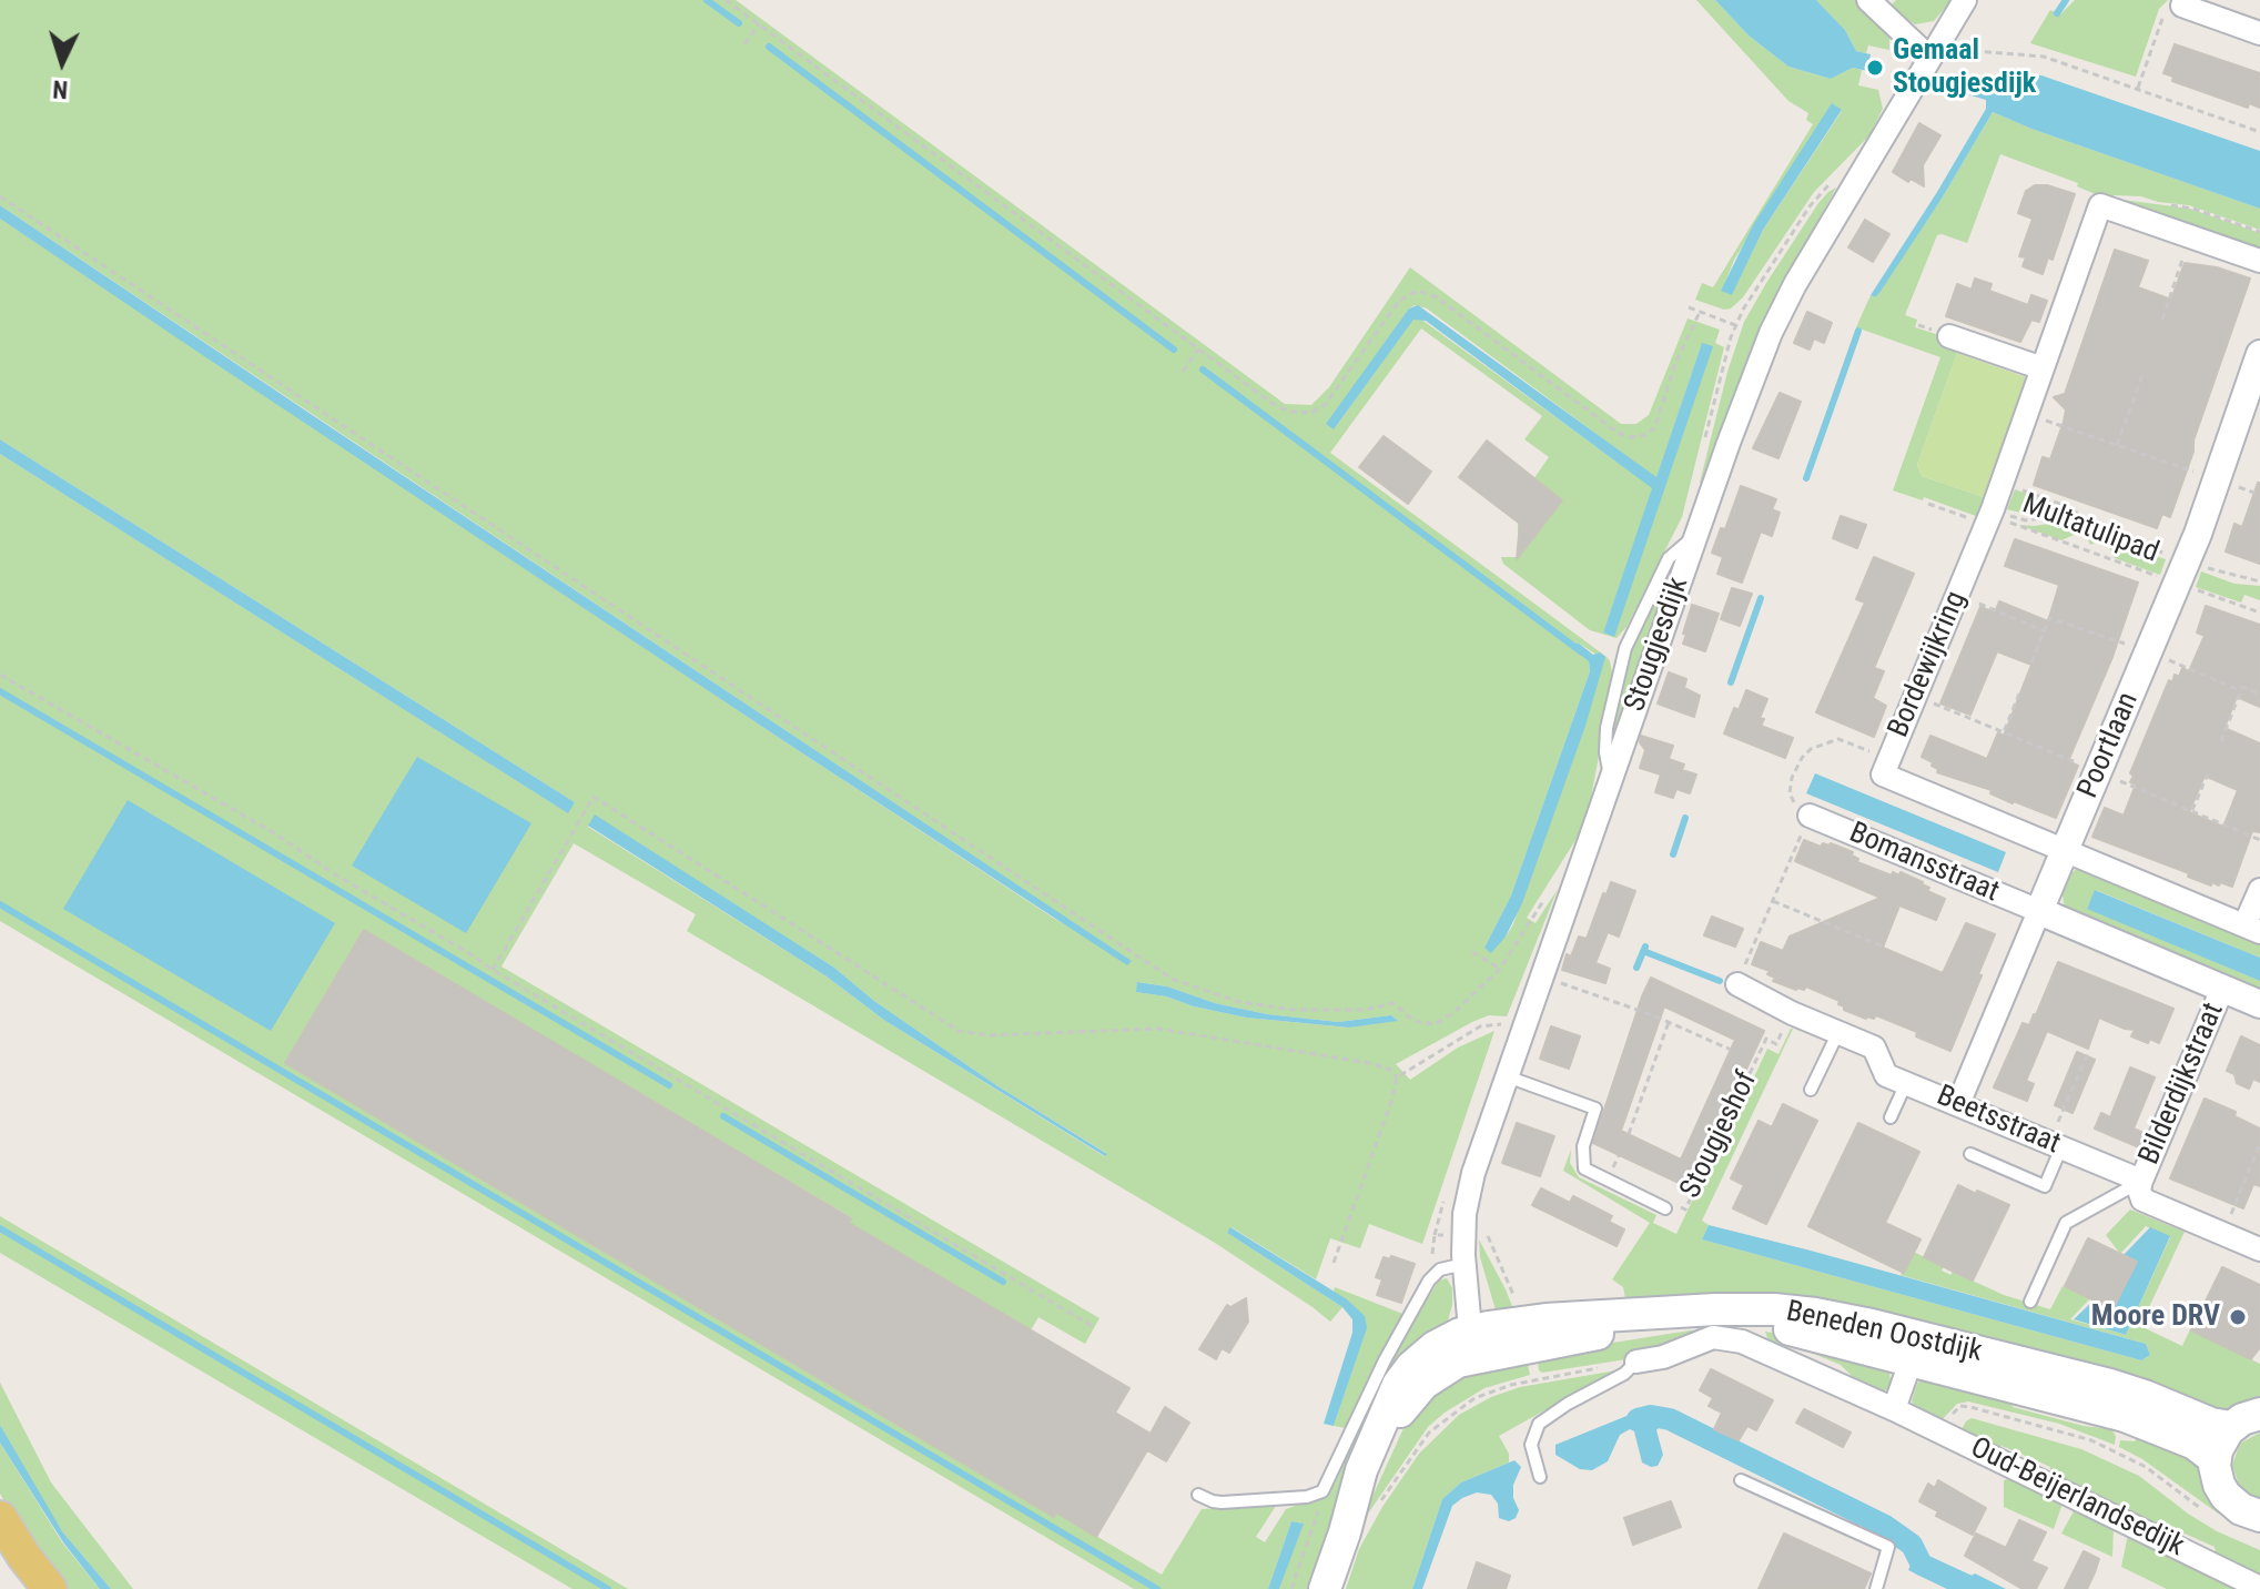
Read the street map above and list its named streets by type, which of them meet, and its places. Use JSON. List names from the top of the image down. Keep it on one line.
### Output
{"streets":{"main road":["Beneden Oostdijk"],"street":["Stougjesdijk","Bordewijkring","Poortlaan","Bomansstraat","Bilderdijkstraat","Beetsstraat","Oud-Beijerlandsedijk"],"lane":["Stougjeshof"],"path":["Multatulipad"]},"crossings":[["Multatulipad","Bordewijkring"],["Multatulipad","Poortlaan"],["Stougjesdijk","Stougjeshof"],["Stougjesdijk","Beneden Oostdijk"],["Bordewijkring","Poortlaan"],["Poortlaan","Bomansstraat"],["Bilderdijkstraat","Beetsstraat"],["Beetsstraat","Stougjeshof"],["Beneden Oostdijk","Oud-Beijerlandsedijk"]],"places":["Gemaal Stougjesdijk","Moore DRV"],"north":"bottom"}
